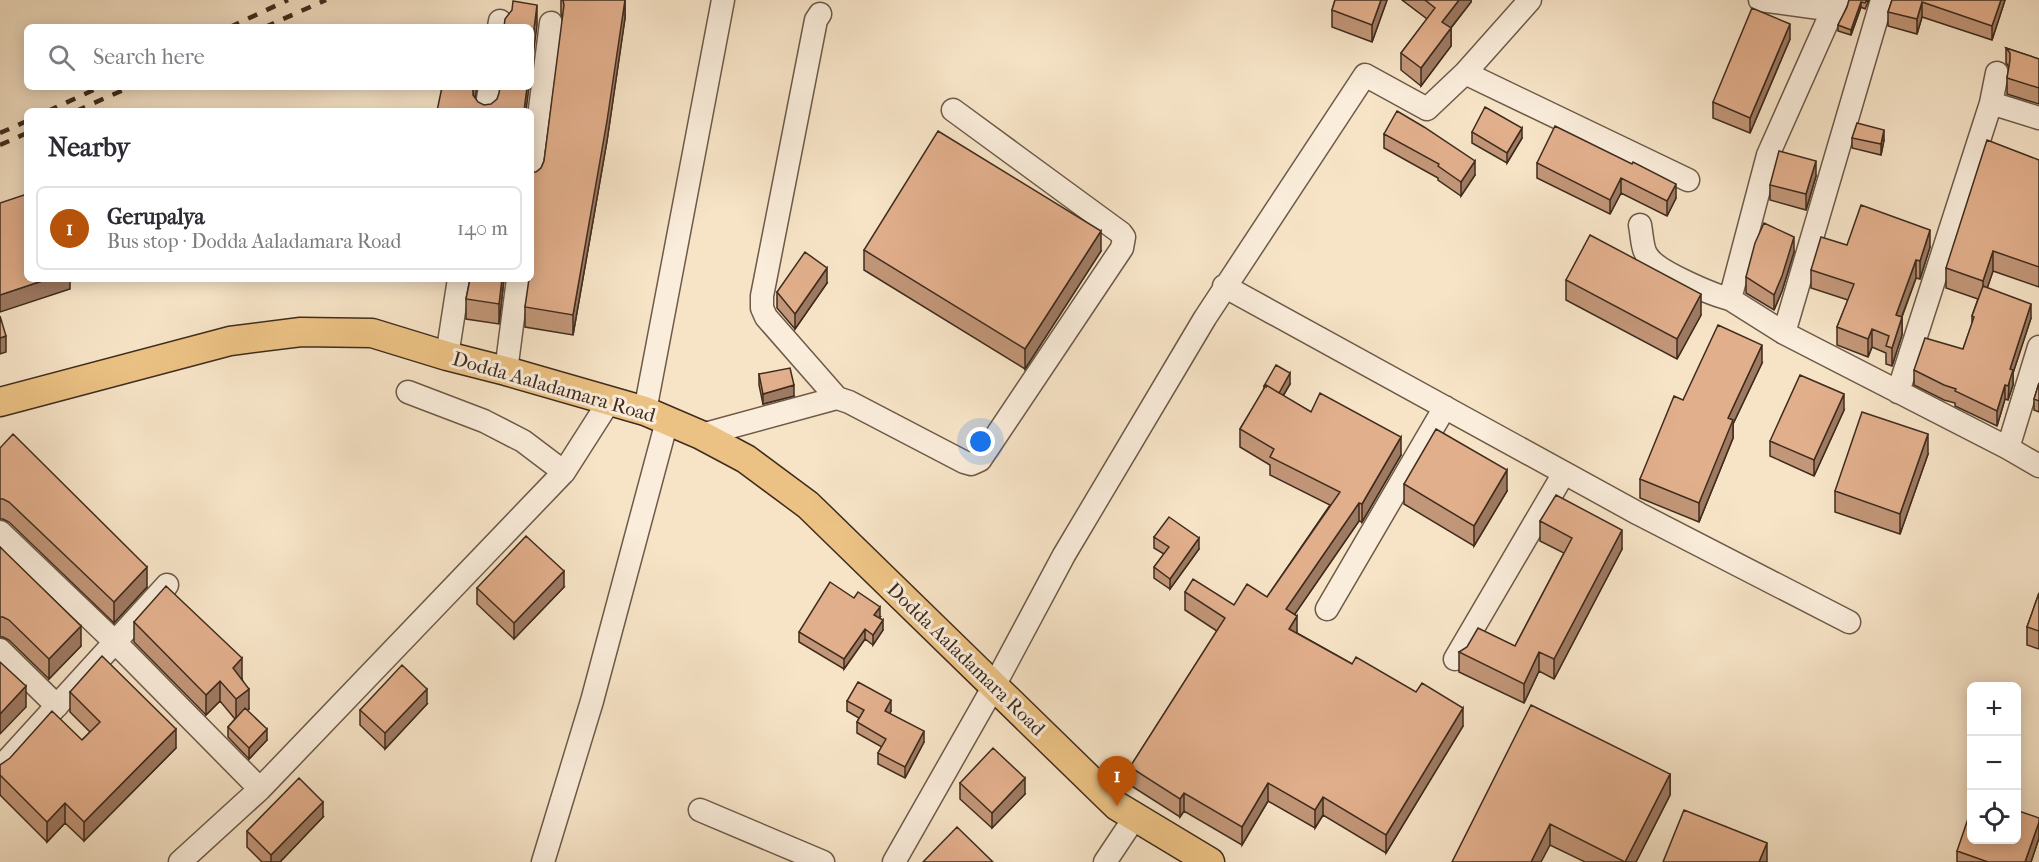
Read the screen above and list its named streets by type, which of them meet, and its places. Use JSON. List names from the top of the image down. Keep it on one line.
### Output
{"streets":{"main road":["Dodda Aaladamara Road"]},"page":{"search":"Search here","heading":"Nearby","list":[{"mark":"1","name":"Gerupalya","note":"Bus stop · Dodda Aaladamara Road","value":"140 m"}],"map_buttons":["+","−"],"pins":"1"}}
